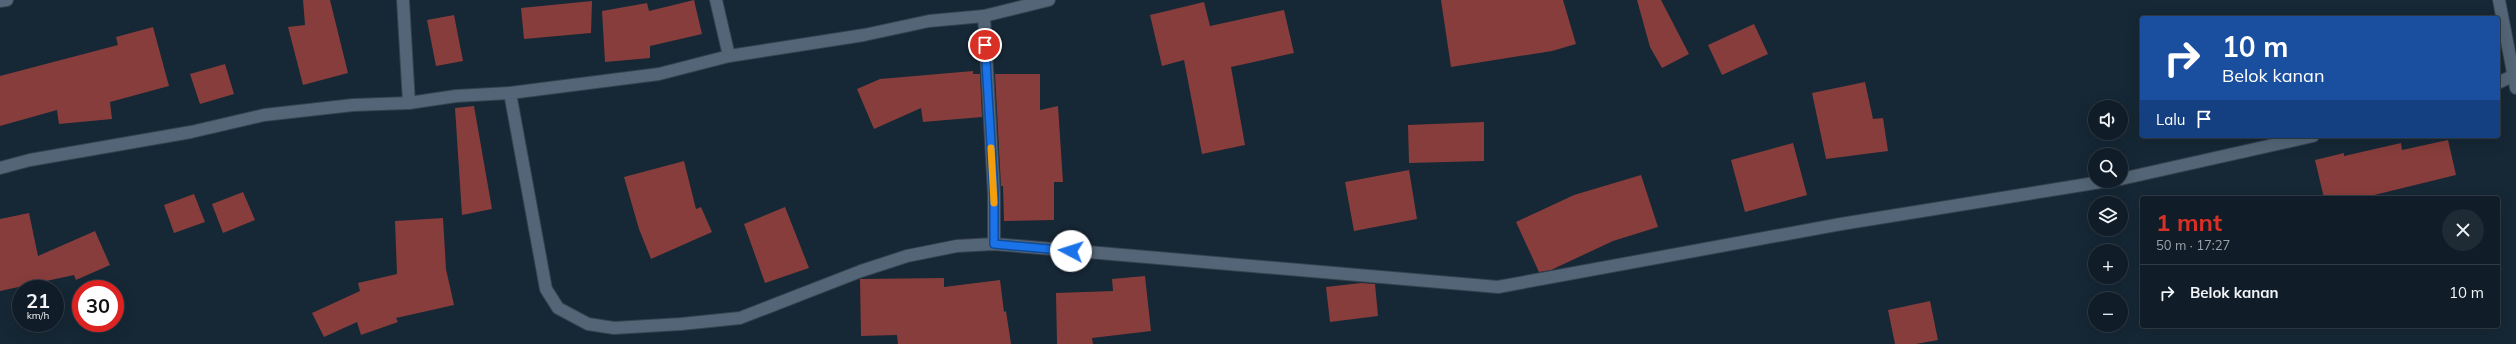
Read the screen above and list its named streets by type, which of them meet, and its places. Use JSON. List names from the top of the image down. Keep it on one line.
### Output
{"page":{"turn":["10 m","Belok kanan"],"map_buttons":["+","−"],"then":"Lalu","heading":["1 mnt","50 m · 17:27"],"list":[{"name":"Belok kanan","value":"10 m"}],"speed":"21 km/h","limit":"30"}}
